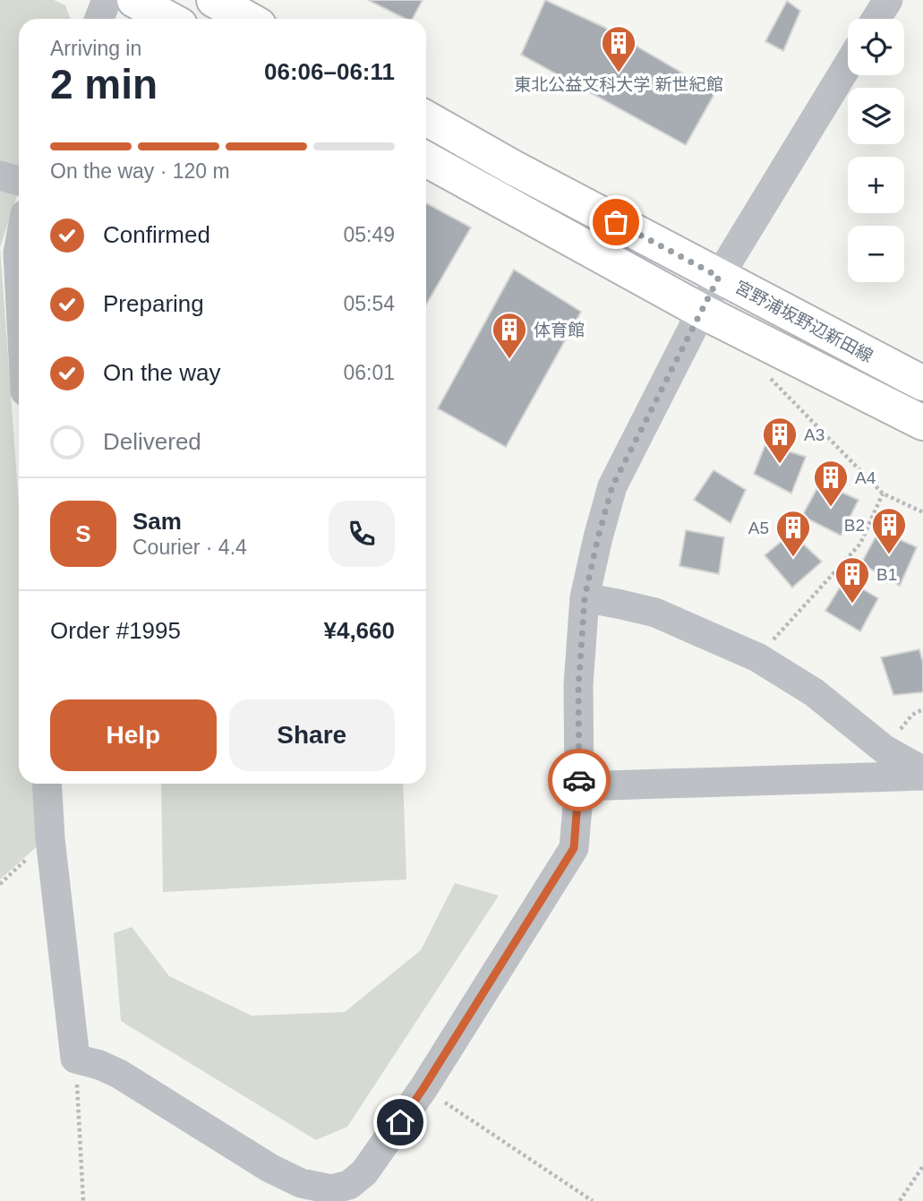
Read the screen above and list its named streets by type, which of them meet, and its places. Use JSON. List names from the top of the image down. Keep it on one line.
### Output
{"streets":{"main road":["宮野浦坂野辺新田線"]},"places":{"building":["東北公益文科大学 新世紀館","体育館","A3","A4","B2","A5","B1"]},"page":{"map_buttons":["+","−"],"heading":["2 min","Arriving in","06:06–06:11"],"panel":["Sam","Courier · 4.4","Order #1995","¥4,660"],"bar":"On the way · 120 m","list":[["Confirmed","05:49"],["Preparing","05:54"],["On the way","06:01"],"Delivered"],"round":"S","buttons":["Help","Share"]}}
